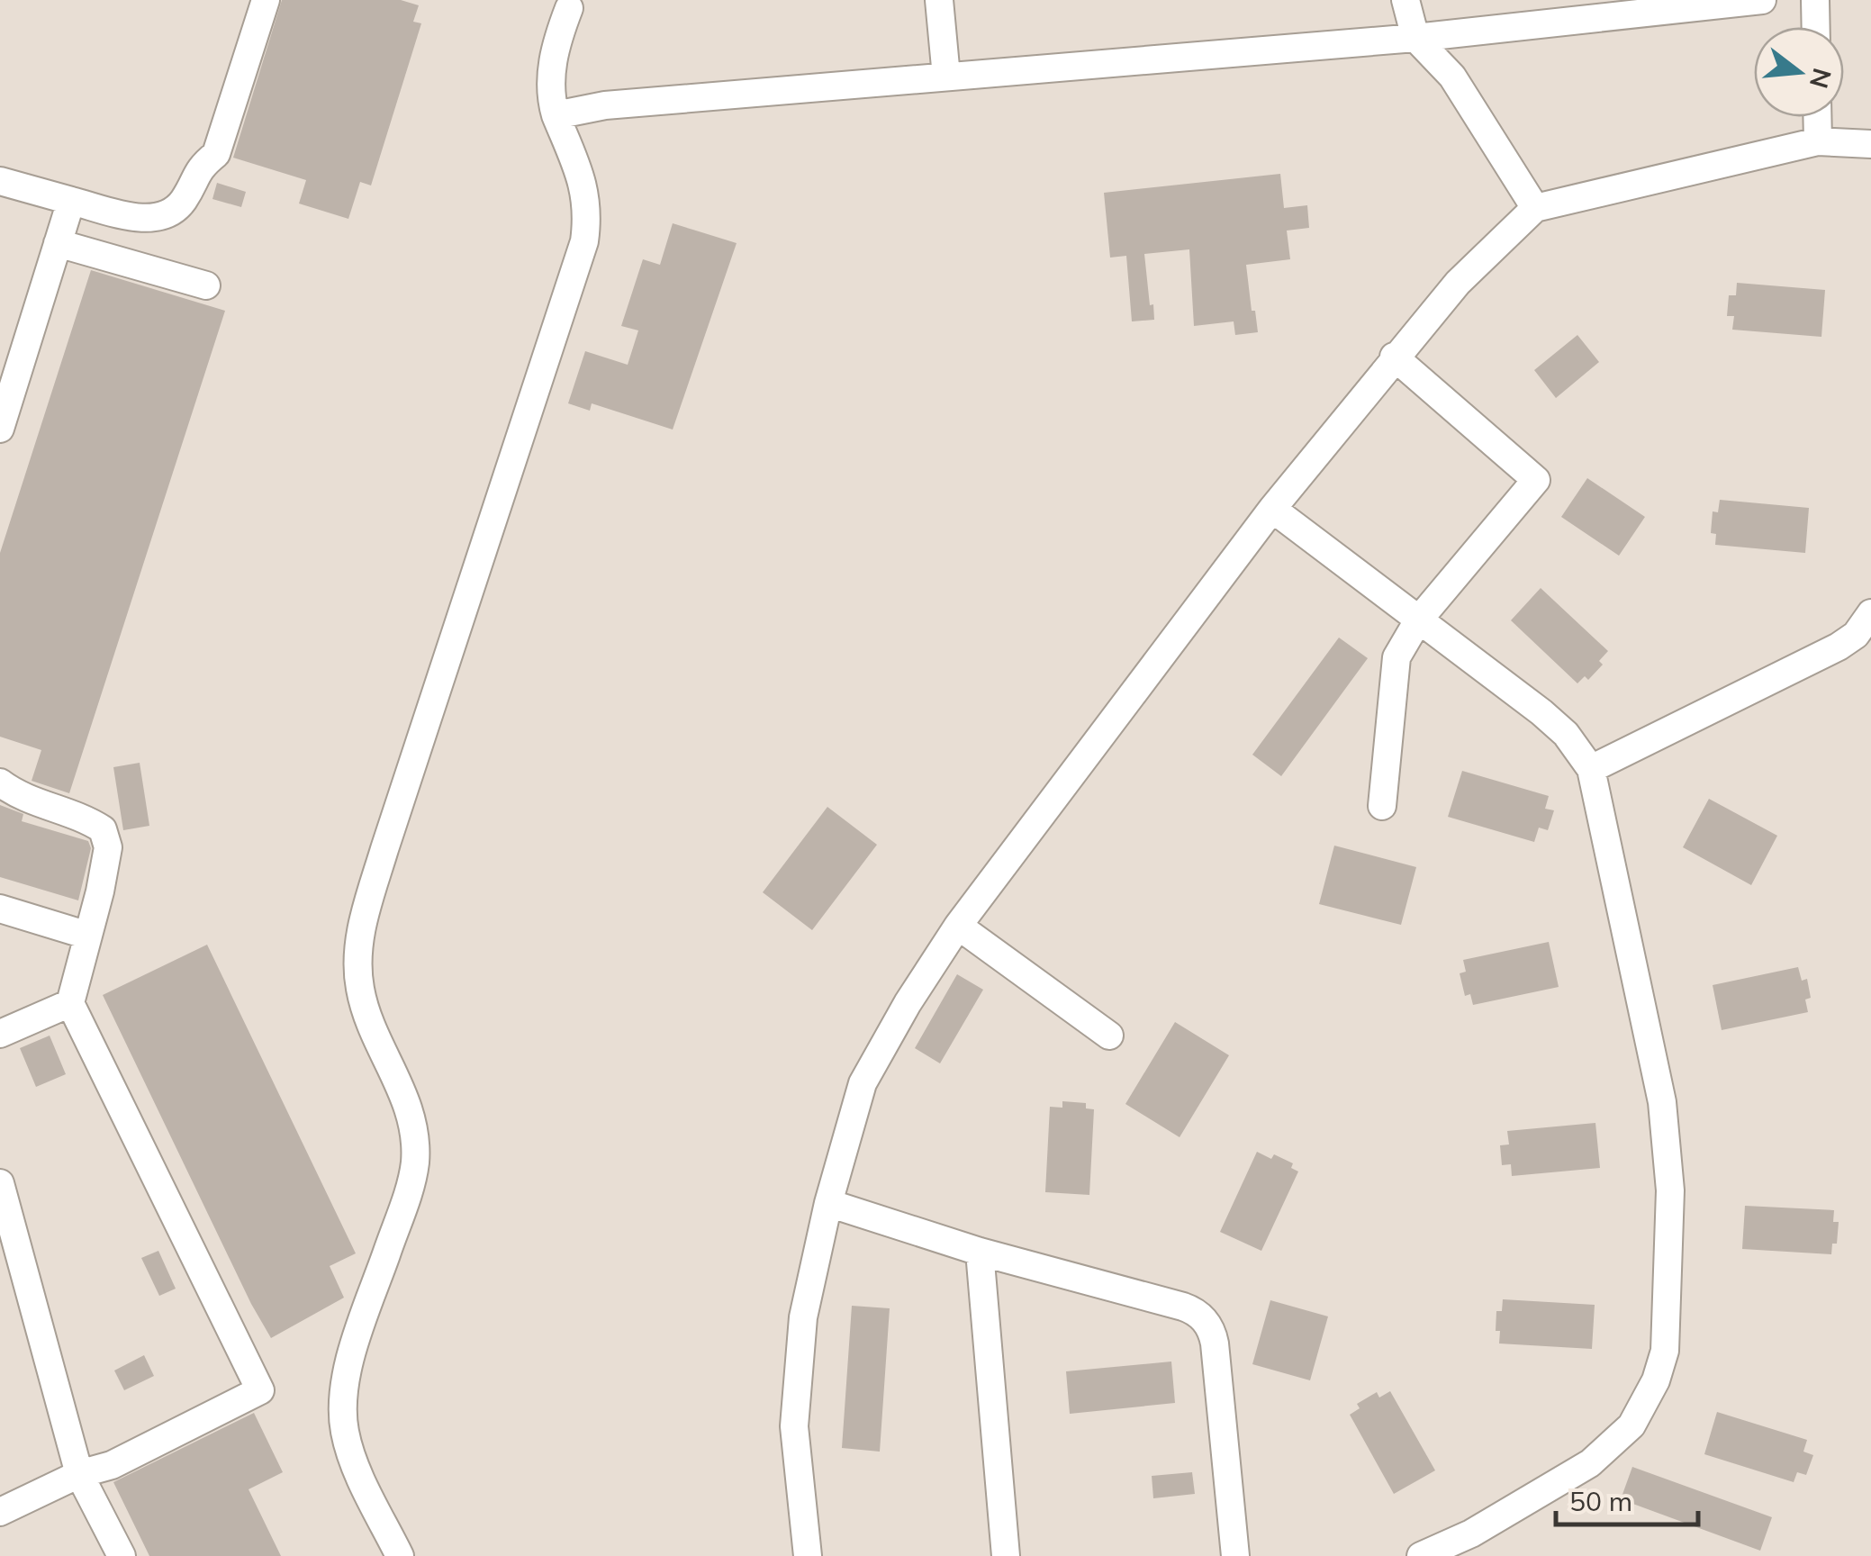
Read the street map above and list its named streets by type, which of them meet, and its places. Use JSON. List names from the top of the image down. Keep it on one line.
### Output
{"scale_bar":"50 m","north":"right"}
